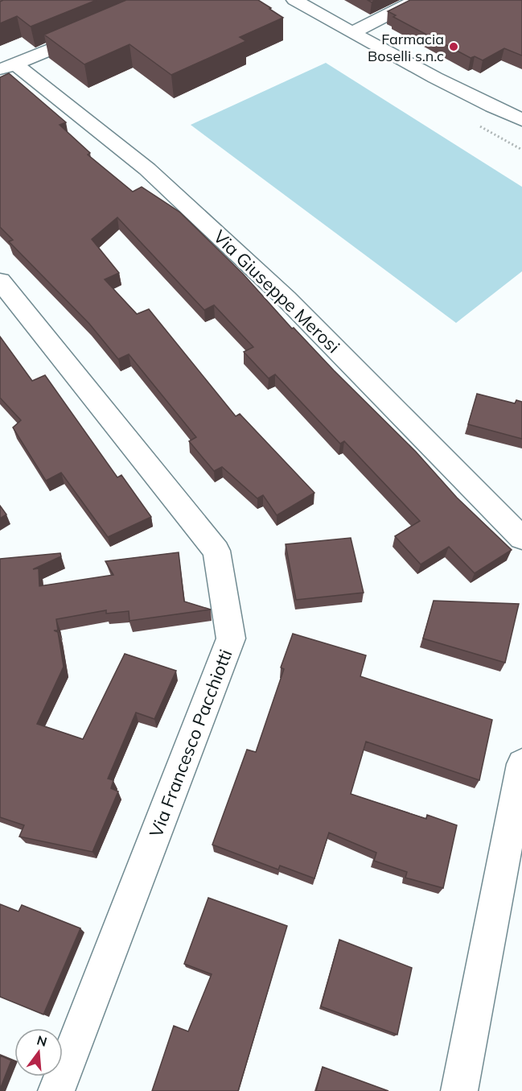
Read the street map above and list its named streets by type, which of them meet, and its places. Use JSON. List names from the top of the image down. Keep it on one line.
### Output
{"streets":{"street":["Via Giuseppe Merosi","Via Francesco Pacchiotti"]},"places":["Farmacia Boselli s.n.c"],"north":"top"}
